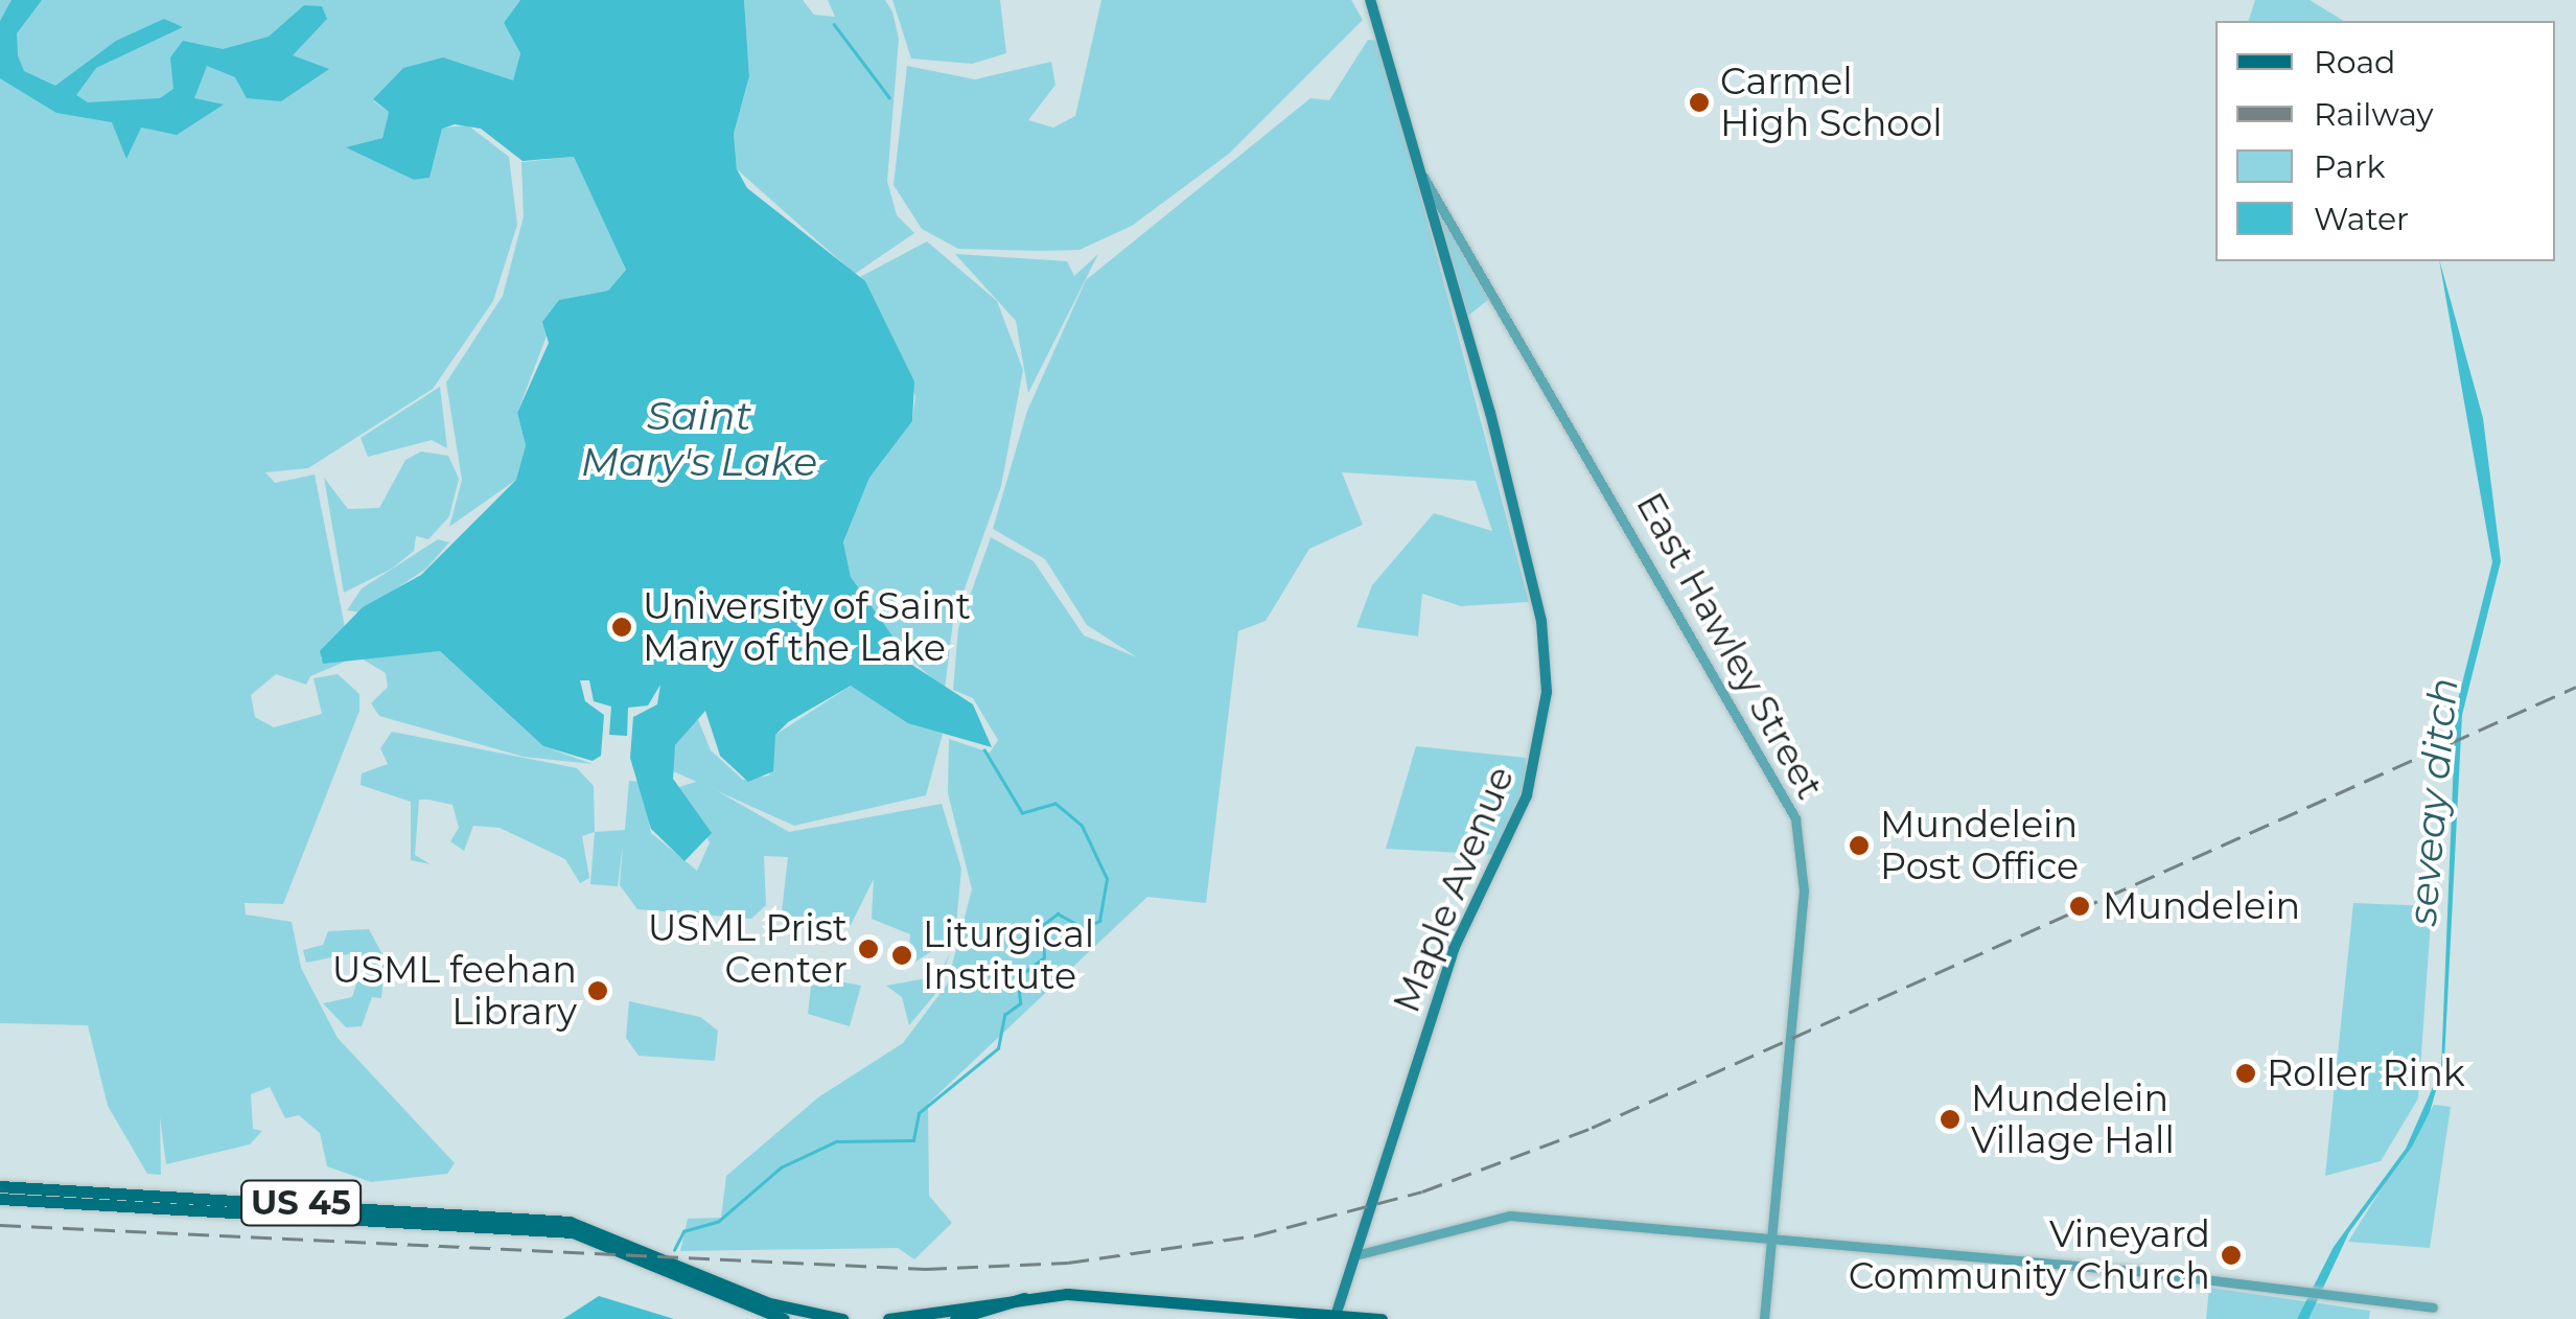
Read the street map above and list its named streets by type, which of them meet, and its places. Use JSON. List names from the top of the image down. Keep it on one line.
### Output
{"streets":{"main road":["Maple Avenue","US 45"],"street":["East Hawley Street"]},"crossings":[["East Hawley Street","Maple Avenue"]],"water":["Saint Mary's Lake","seveay ditch"],"places":["Carmel High School","University of Saint Mary of the Lake","Mundelein Post Office","Mundelein","USML Prist Center","Liturgical Institute","USML feehan Library","Roller Rink","Mundelein Village Hall","Vineyard Community Church"],"legend":["Road","Railway","Park","Water"]}
